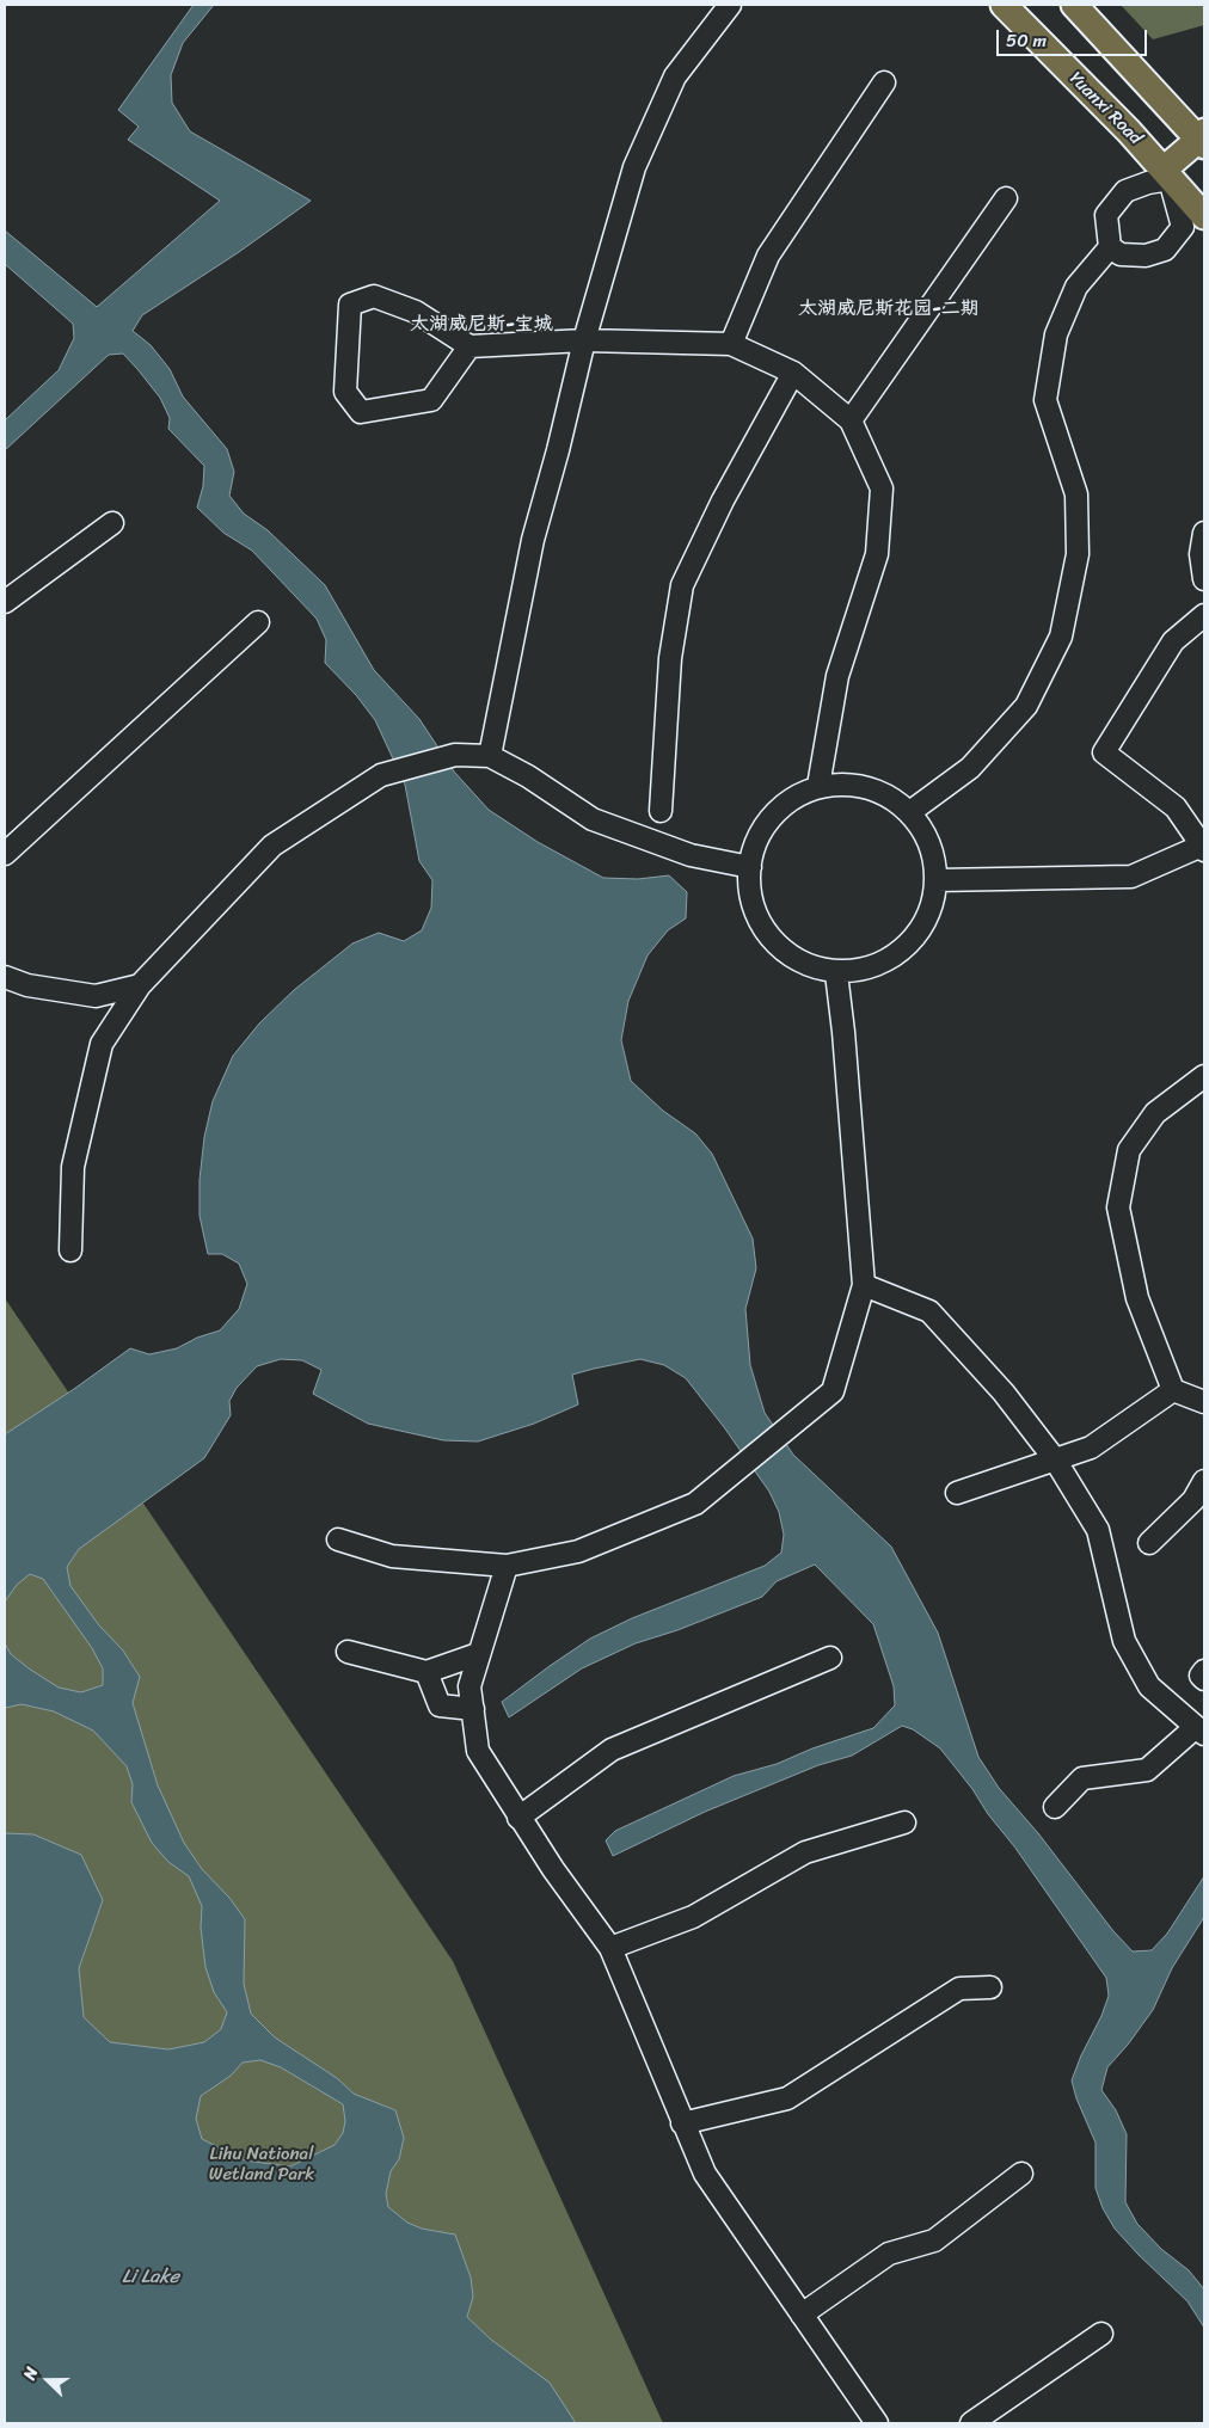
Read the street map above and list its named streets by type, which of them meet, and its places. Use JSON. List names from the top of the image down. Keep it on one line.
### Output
{"streets":{"main road":["Yuanxi Road"]},"districts":["太湖威尼斯花园-二期","太湖威尼斯-宝城"],"water":["Li Lake"],"parks":["Lihu National Wetland Park"],"scale_bar":"50 m","north":"left"}
